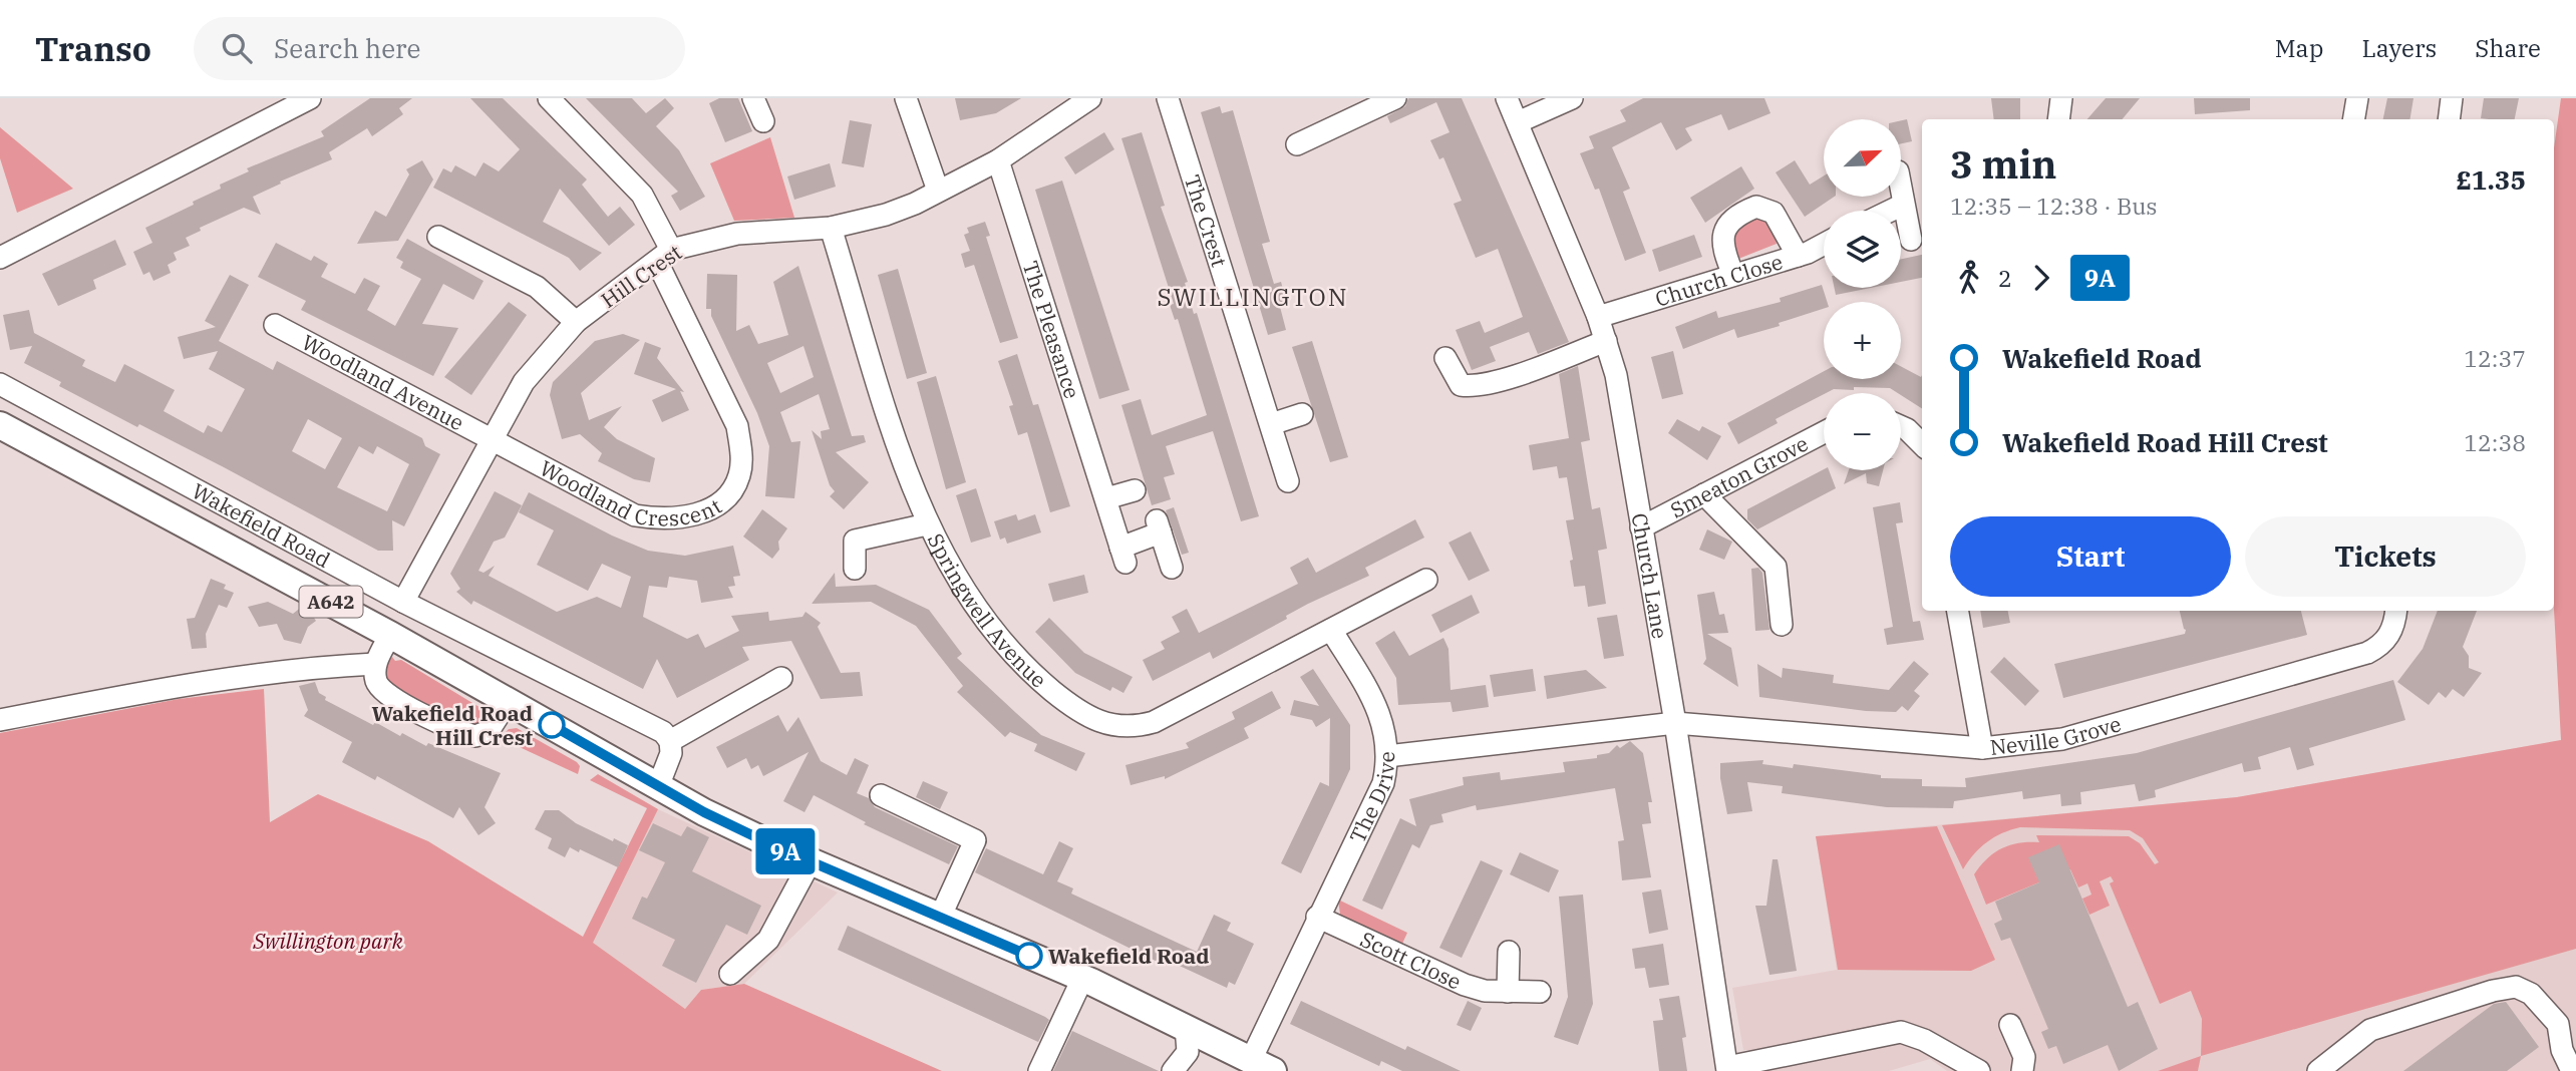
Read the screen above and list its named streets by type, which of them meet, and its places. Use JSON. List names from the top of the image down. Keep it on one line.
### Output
{"streets":{"main road":["Wakefield Road","A642"],"street":["The Crest","Hill Crest","Church Close","The Pleasance","Woodland Avenue","Smeaton Grove","Woodland Crescent","Church Lane","Springwell Avenue","Neville Grove","The Drive","Scott Close"]},"crossings":[["Hill Crest","The Pleasance"],["Hill Crest","Woodland Avenue"],["Hill Crest","Woodland Crescent"],["Hill Crest","Wakefield Road"],["Hill Crest","Springwell Avenue"],["Church Close","Church Lane"],["Woodland Avenue","Woodland Crescent"],["Smeaton Grove","Church Lane"],["Wakefield Road","The Drive"],["Church Lane","Neville Grove"],["Church Lane","The Drive"],["Neville Grove","The Drive"],["The Drive","Scott Close"]],"districts":["SWILLINGTON"],"parks":["Swillington park"],"places":["Wakefield Road Hill Crest","Wakefield Road"],"lines":["bus line 9A"],"north":"top right","page":{"header":"Transo","search":"Search here","nav":["Map","Layers","Share"],"on_map":"9A","map_buttons":["+","−"],"heading":["3 min","12:35 – 12:38 · Bus","£1.35"],"legs":["2","9A"],"list":[{"name":"Wakefield Road","value":"12:37"},{"name":"Wakefield Road Hill Crest","value":"12:38"}],"buttons":["Start","Tickets"]}}
